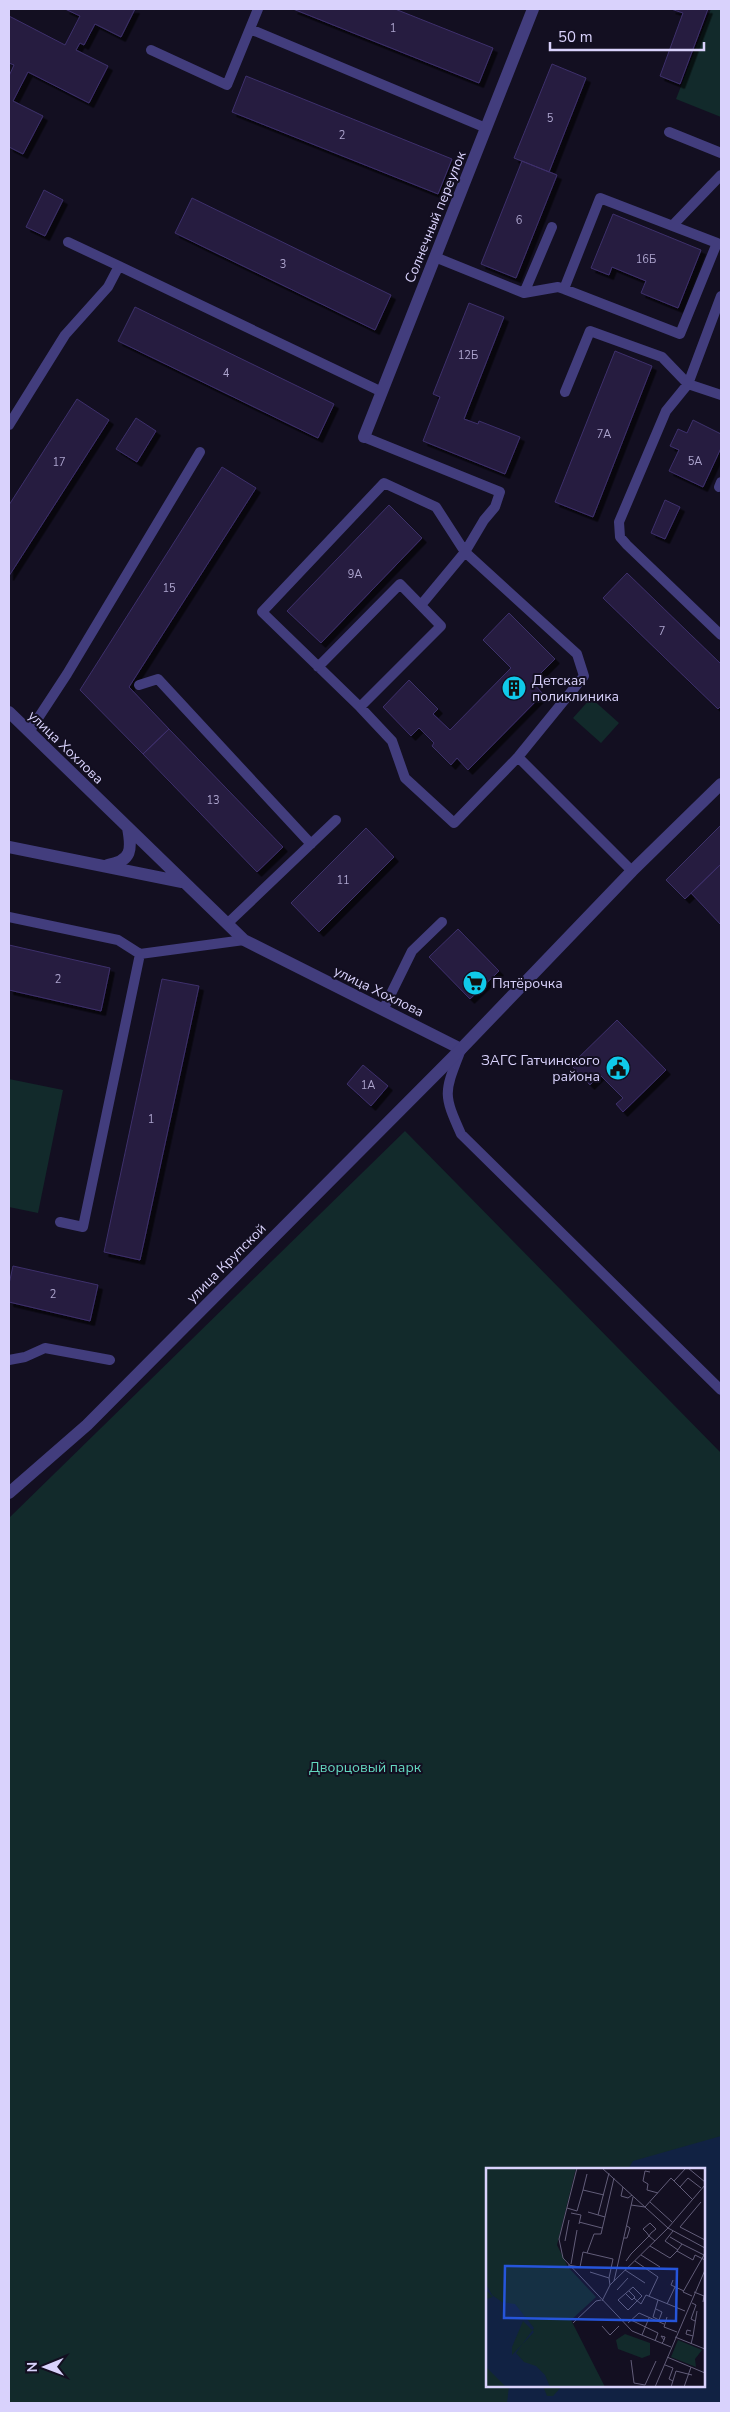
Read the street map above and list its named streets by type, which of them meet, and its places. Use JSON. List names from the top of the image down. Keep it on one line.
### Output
{"streets":{"street":["Солнечный переулок","улица Хохлова","улица Крупской"]},"crossings":[["улица Хохлова","улица Крупской"]],"parks":["Дворцовый парк"],"places":{"building":["Детская поликлиника"],"supermarket":["Пятёрочка"],"public building":["ЗАГС Гатчинского района"]},"house_numbers":["1","5","2","6","16Б","3","12Б","4","7А","5А","17","9А","15","7","13","11","2","1А","1","2"],"scale_bar":"50 m","north":"left"}
